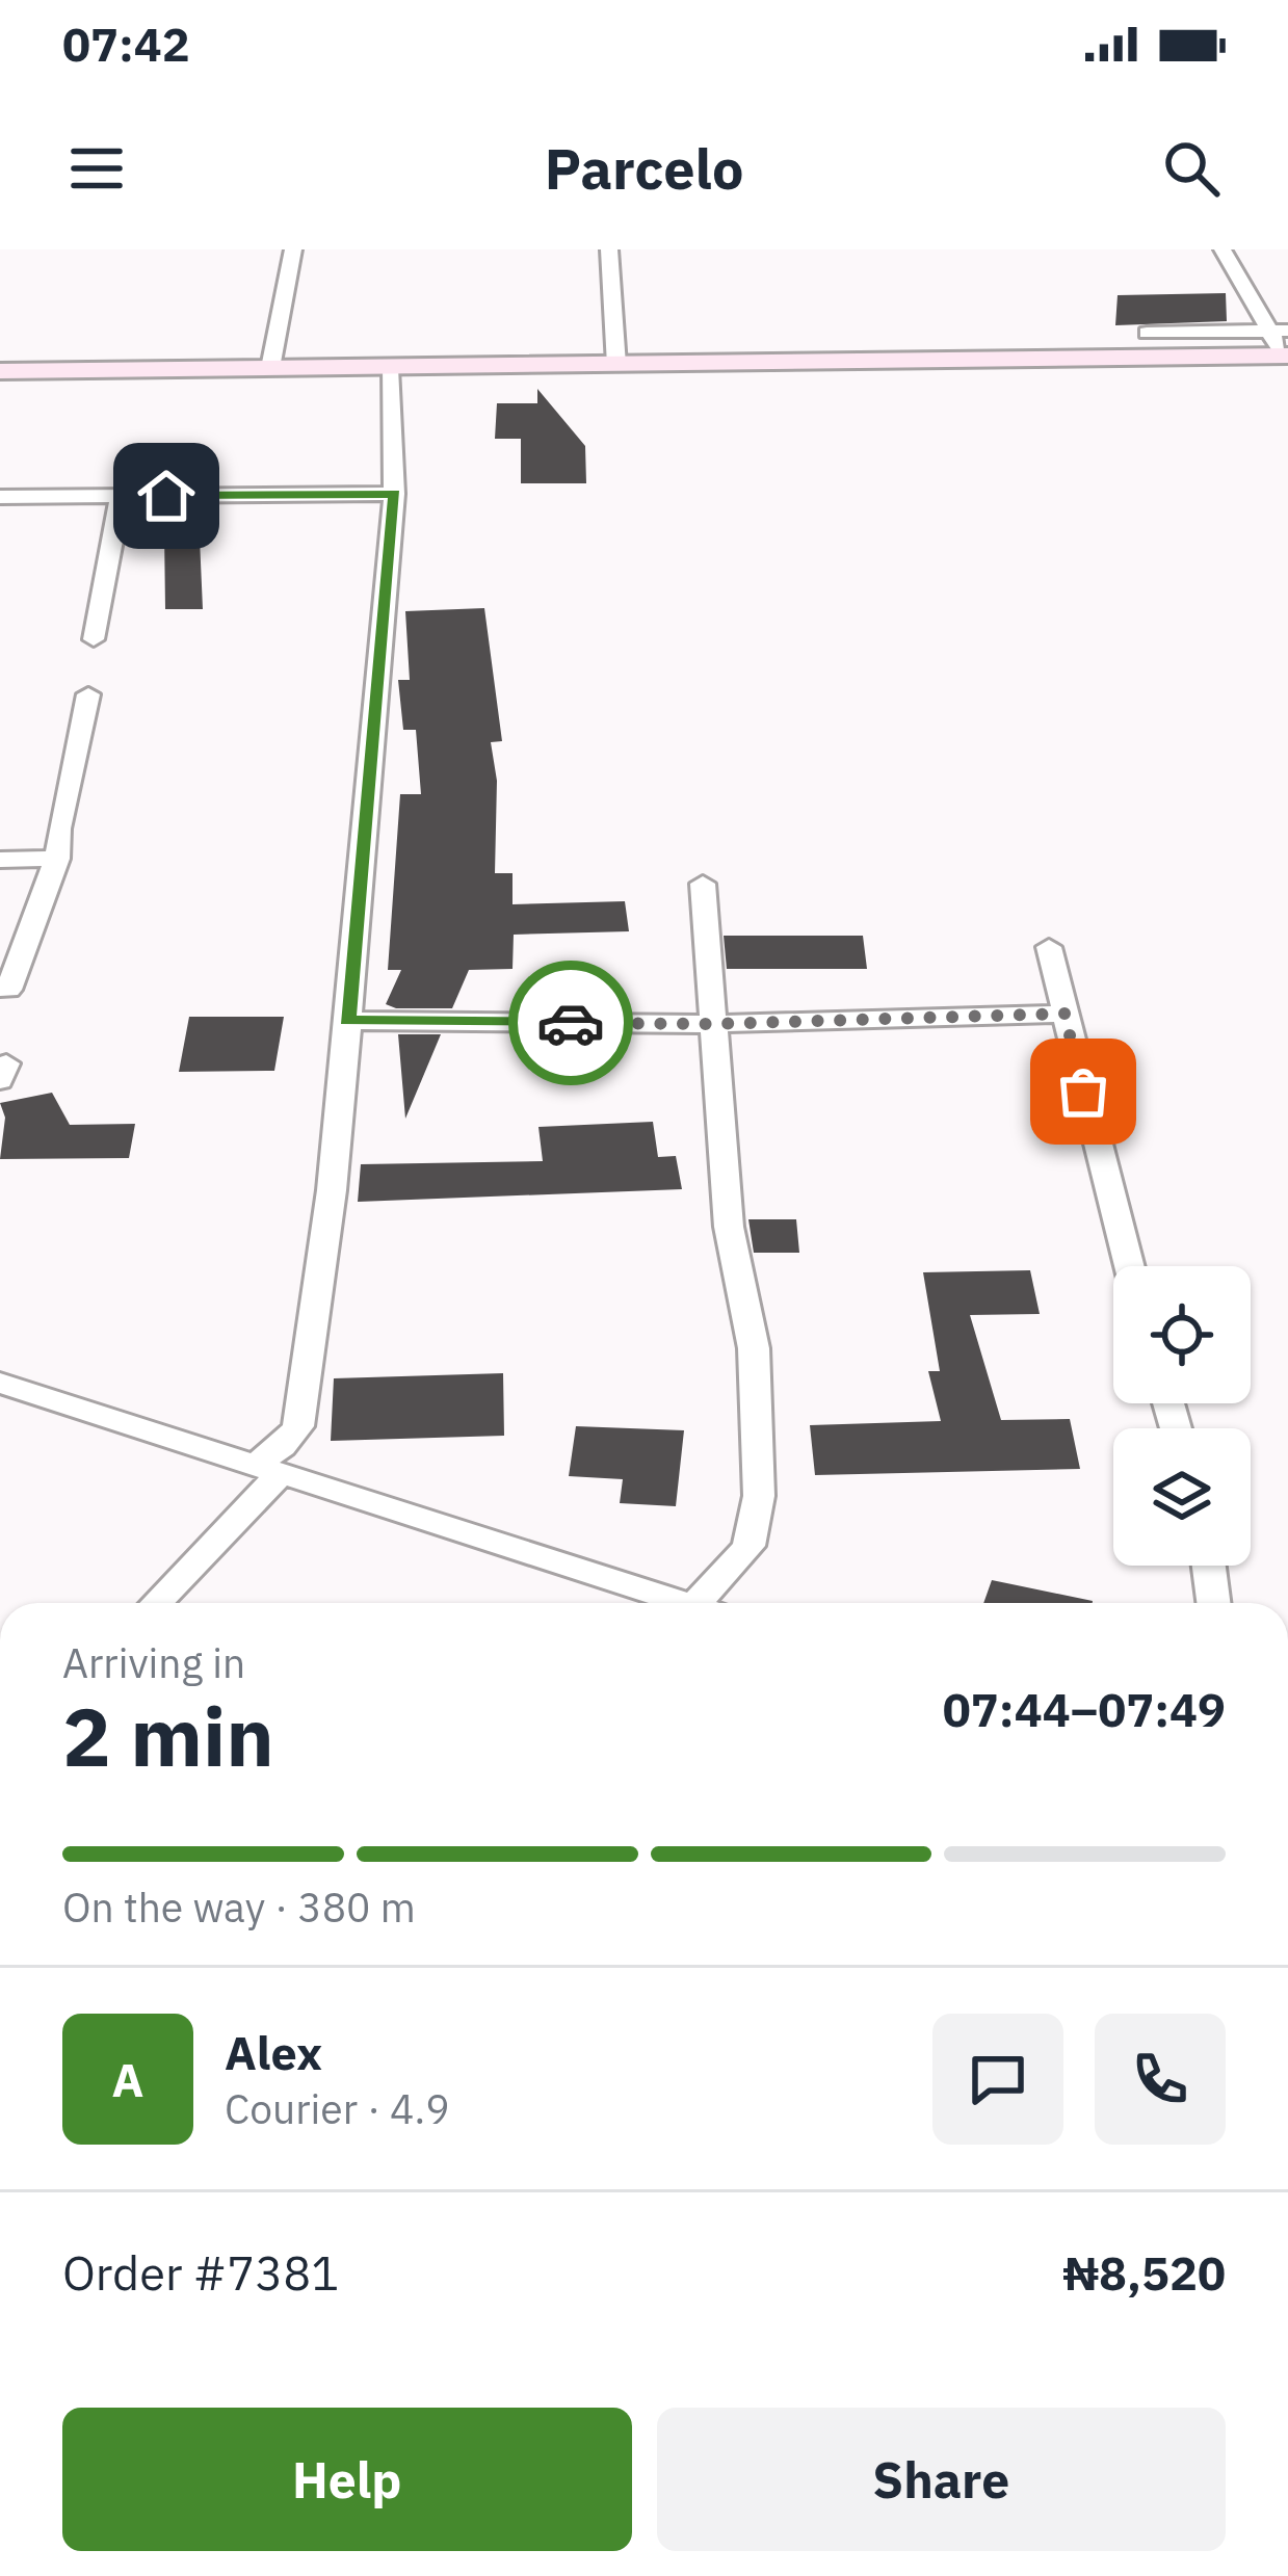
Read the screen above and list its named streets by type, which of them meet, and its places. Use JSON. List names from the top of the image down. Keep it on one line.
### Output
{"page":{"status":"07:42","header":"Parcelo","heading":["2 min","Arriving in","07:44–07:49"],"panel":["Alex","Courier · 4.9","Order #7381","₦8,520"],"bar":"On the way · 380 m","round":"A","buttons":["Help","Share"]}}
